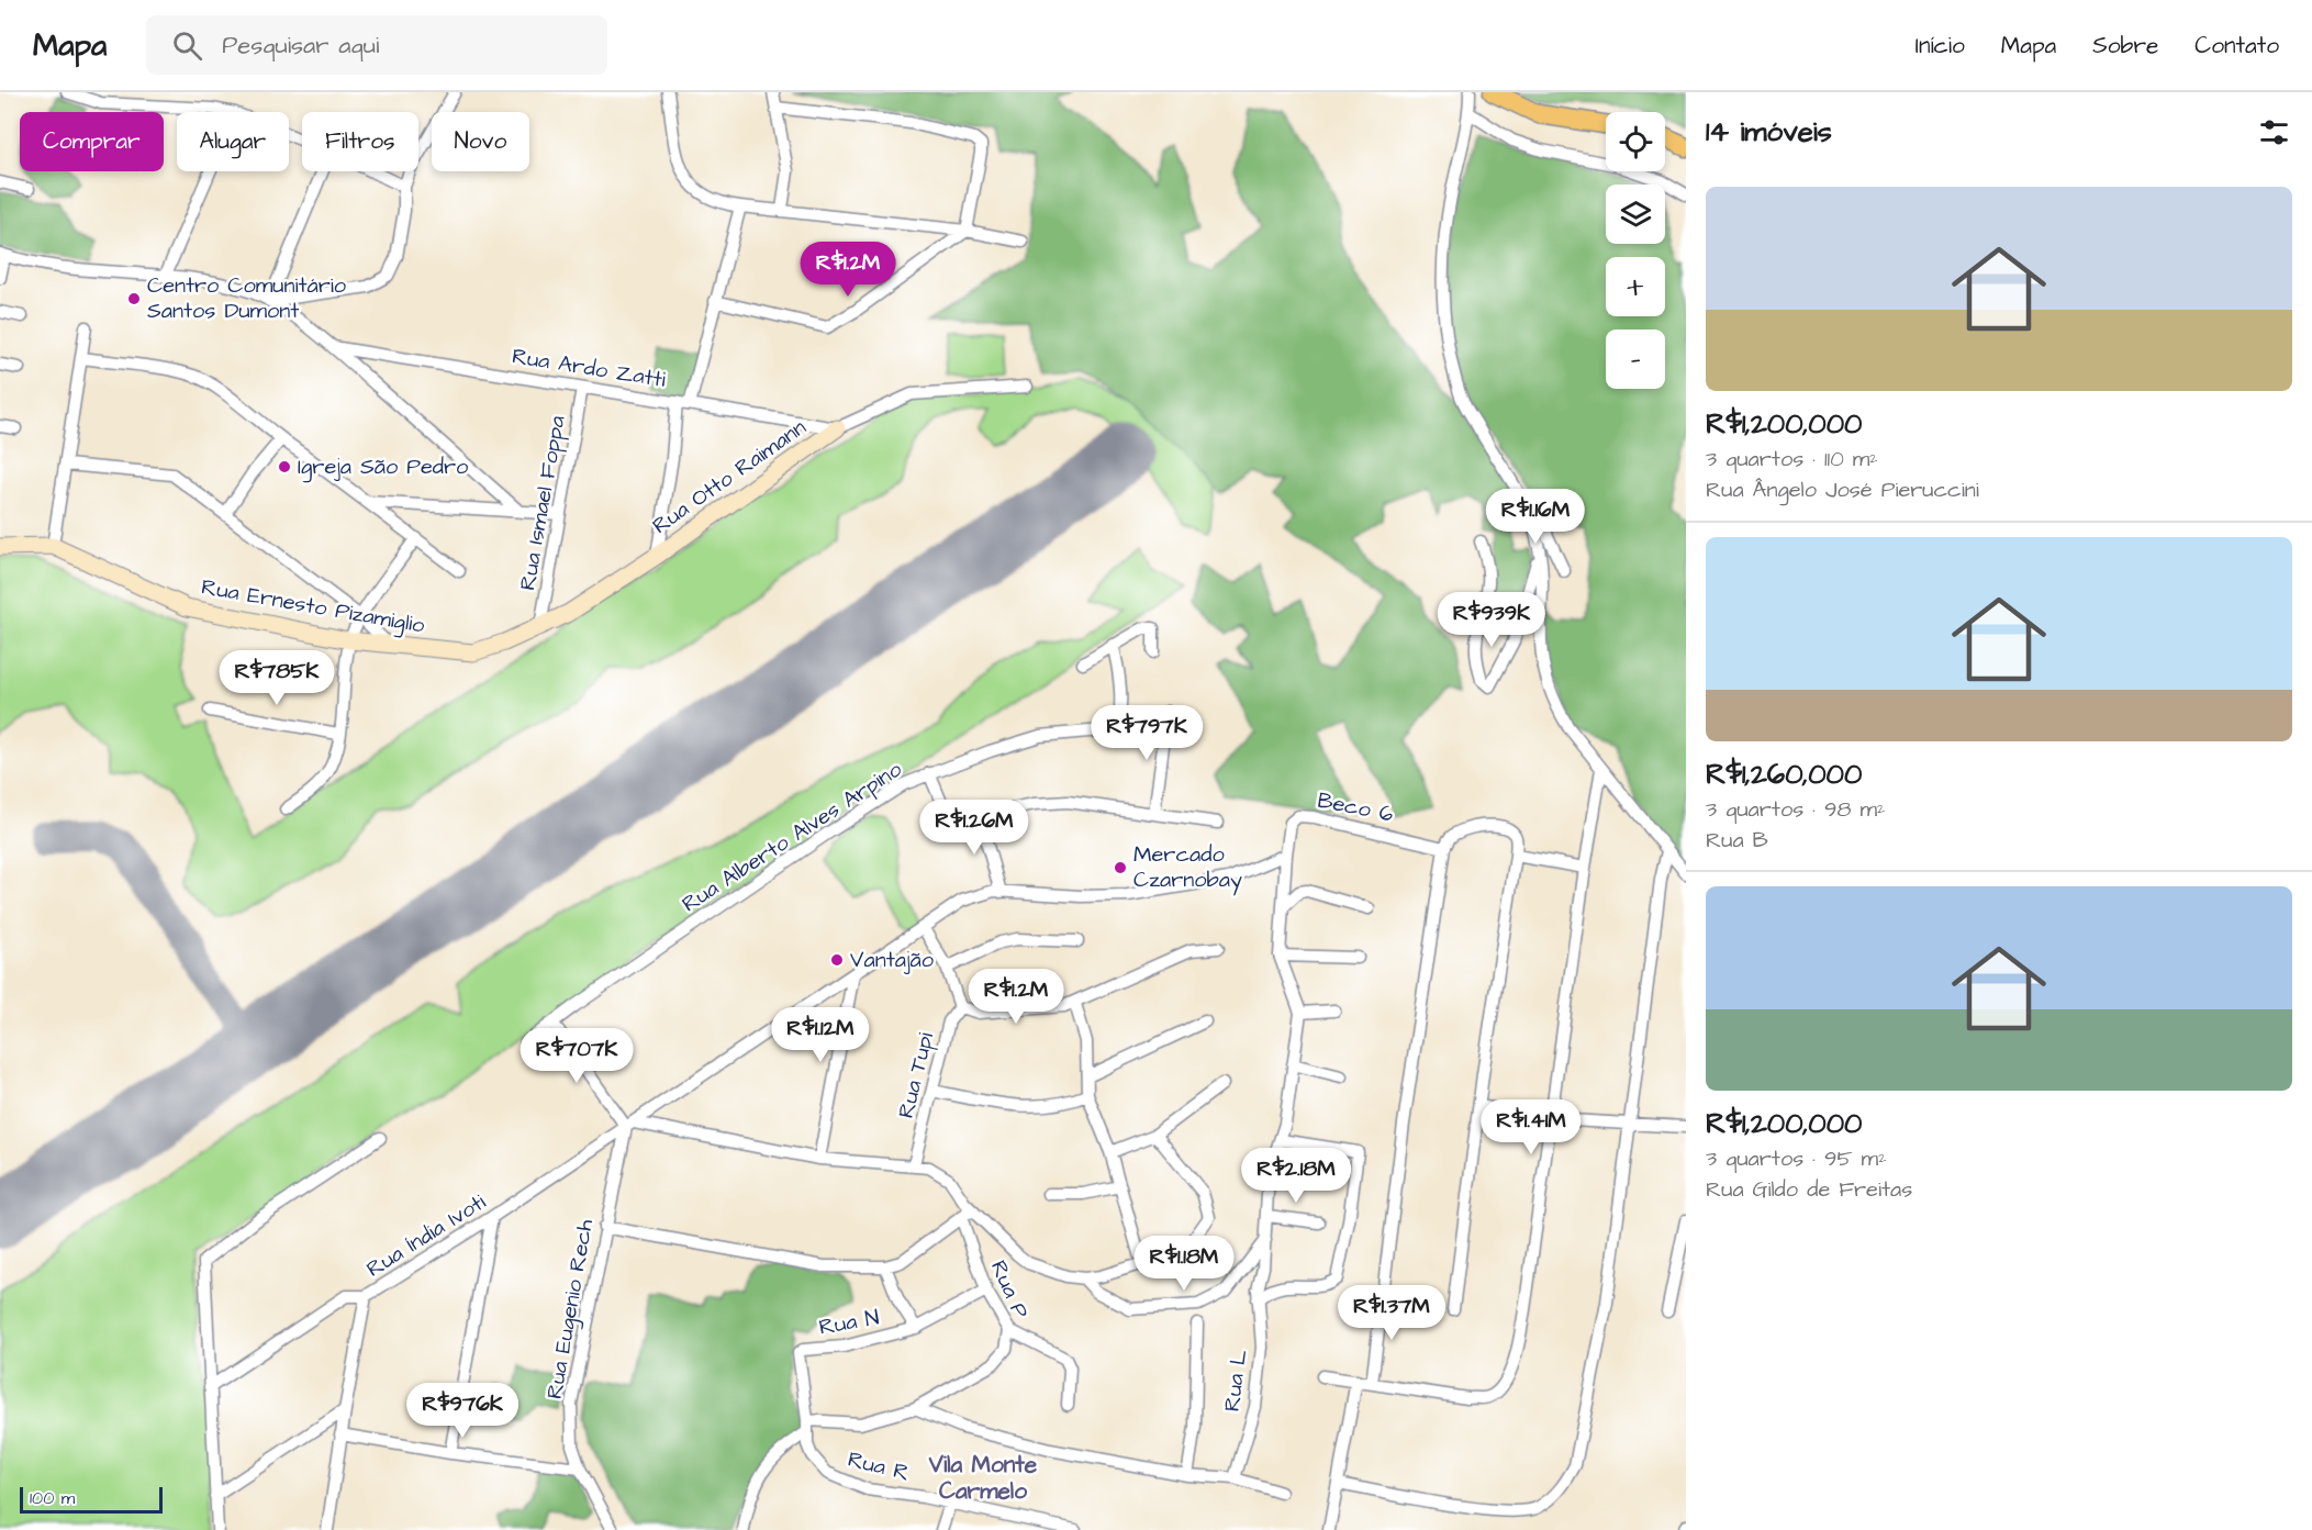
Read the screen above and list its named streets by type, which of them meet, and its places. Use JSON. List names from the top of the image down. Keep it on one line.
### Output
{"streets":{"street":["Rua Ardo Zatti","Rua Otto Raimann","Rua Ismael Foppa","Rua Ernesto Pizamiglio","Beco 6","Rua Alberto Alves Arpino","Rua Tupi","Rua Índia Ivoti","Rua P","Rua Eugenio Rech","Rua N","Rua L","Rua R"]},"crossings":[["Rua Ardo Zatti","Rua Otto Raimann"],["Rua Ardo Zatti","Rua Ismael Foppa"],["Rua Otto Raimann","Rua Ismael Foppa"],["Rua Otto Raimann","Rua Ernesto Pizamiglio"],["Beco 6","Rua Índia Ivoti"],["Beco 6","Rua L"],["Rua Índia Ivoti","Rua Eugenio Rech"],["Rua Índia Ivoti","Rua L"],["Rua P","Rua N"],["Rua N","Rua R"]],"districts":["Vila Monte Carmelo"],"places":["Centro Comunitário Santos Dumont","Igreja São Pedro","Mercado Czarnobay","Vantajão"],"scale_bar":"100 m","page":{"header":"Mapa","search":"Pesquisar aqui","nav":["Início","Mapa","Sobre","Contato"],"heading":"14 imóveis","map_buttons":["+","−"],"chip":["Comprar","Alugar","Filtros","Novo"],"list":[{"name":"R$1,200,000","note":"3 quartos · 110 m² · Rua Ângelo José Pieruccini"},{"name":"R$1,260,000","note":"3 quartos · 98 m² · Rua B"},{"name":"R$1,200,000","note":"3 quartos · 95 m² · Rua Gildo de Freitas"}],"price":["R$1.2M","R$1.16M","R$939K","R$785K","R$797K","R$1.26M","R$1.2M","R$1.12M","R$707K","R$1.41M","R$2.18M","R$1.18M","R$1.37M","R$976K"],"scale":"100 m"}}
